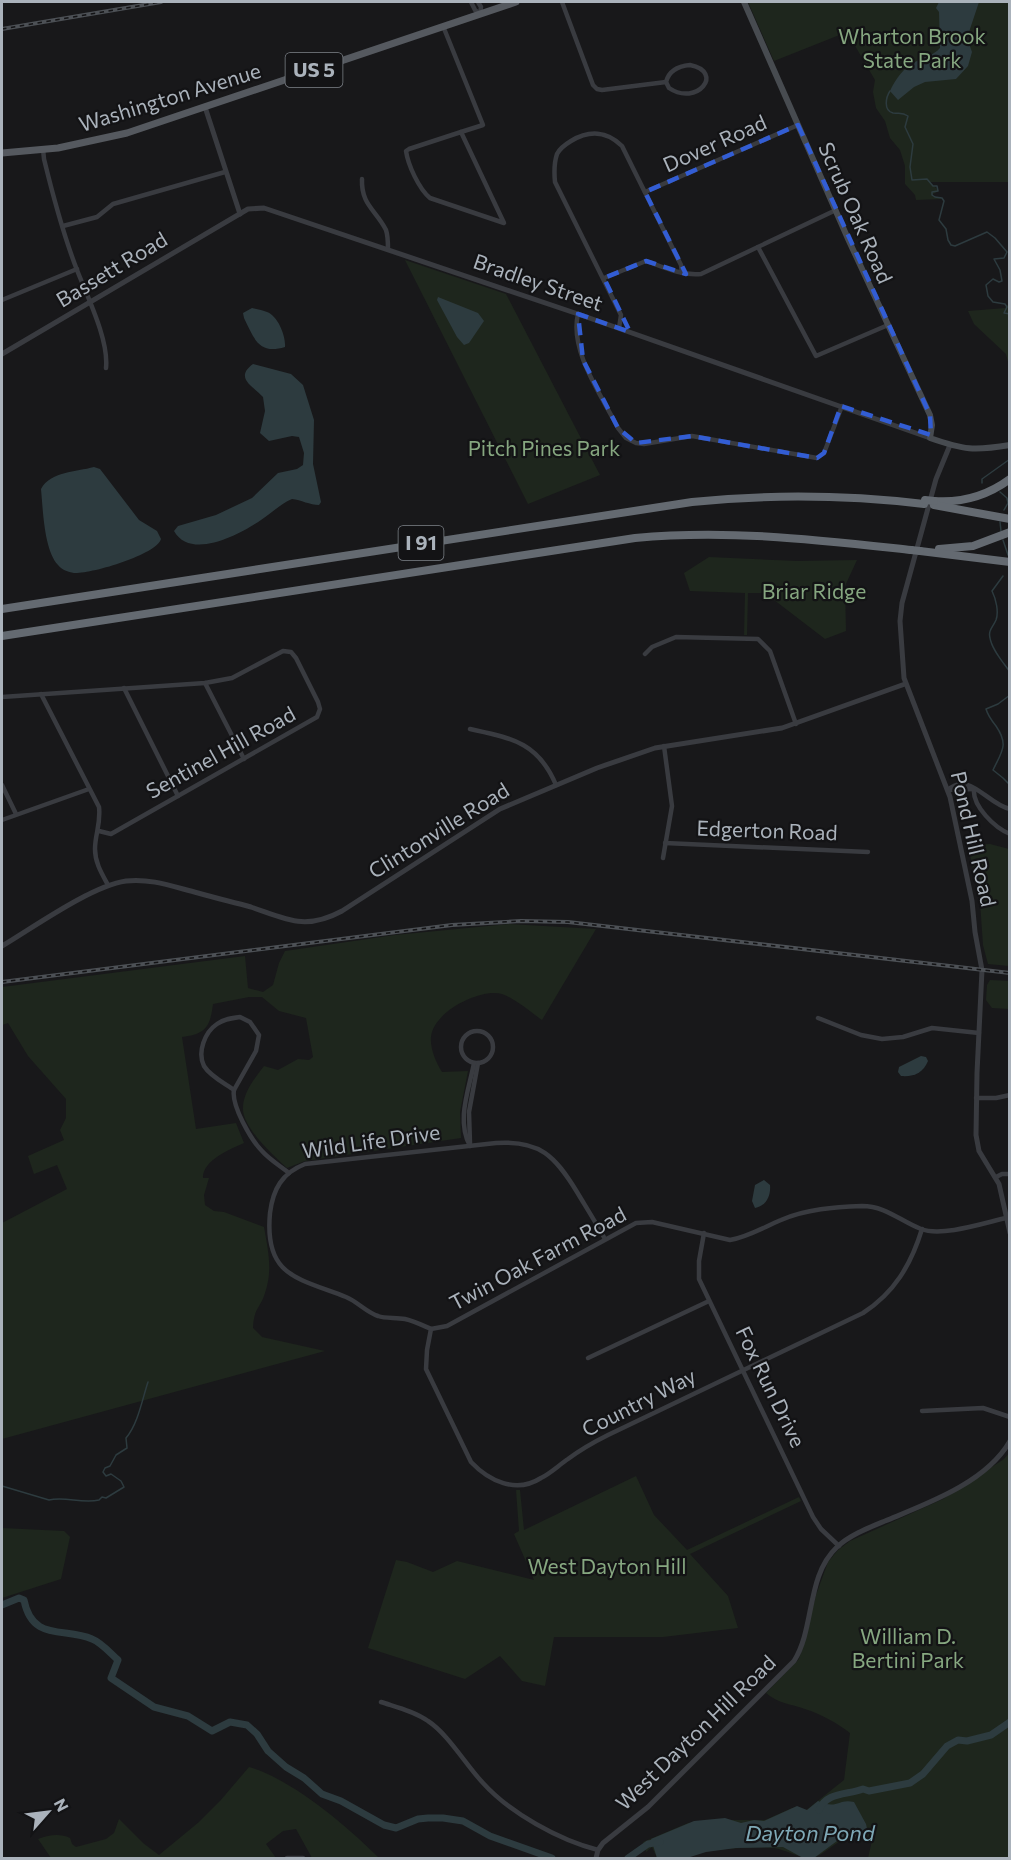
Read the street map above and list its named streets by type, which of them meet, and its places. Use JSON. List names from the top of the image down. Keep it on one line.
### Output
{"streets":{"highway":["I 91"],"main road":["US 5","Washington Avenue","Scrub Oak Road"],"street":["Dover Road","Bassett Road","Bradley Street","Sentinel Hill Road","Clintonville Road","Edgerton Road","Pond Hill Road","Wild Life Drive","Twin Oak Farm Road","Fox Run Drive","Country Way","West Dayton Hill Road"]},"crossings":[["Dover Road","Scrub Oak Road"],["Scrub Oak Road","Bradley Street"],["Bassett Road","Bradley Street"],["Clintonville Road","Edgerton Road"],["Clintonville Road","Pond Hill Road"],["Wild Life Drive","Twin Oak Farm Road"],["Wild Life Drive","Country Way"],["Twin Oak Farm Road","Fox Run Drive"],["Twin Oak Farm Road","Country Way"],["Fox Run Drive","Country Way"],["Fox Run Drive","West Dayton Hill Road"]],"water":["Dayton Pond"],"parks":["Wharton Brook State Park","Pitch Pines Park","Briar Ridge","West Dayton Hill","William D. Bertini Park"],"north":"top right"}
